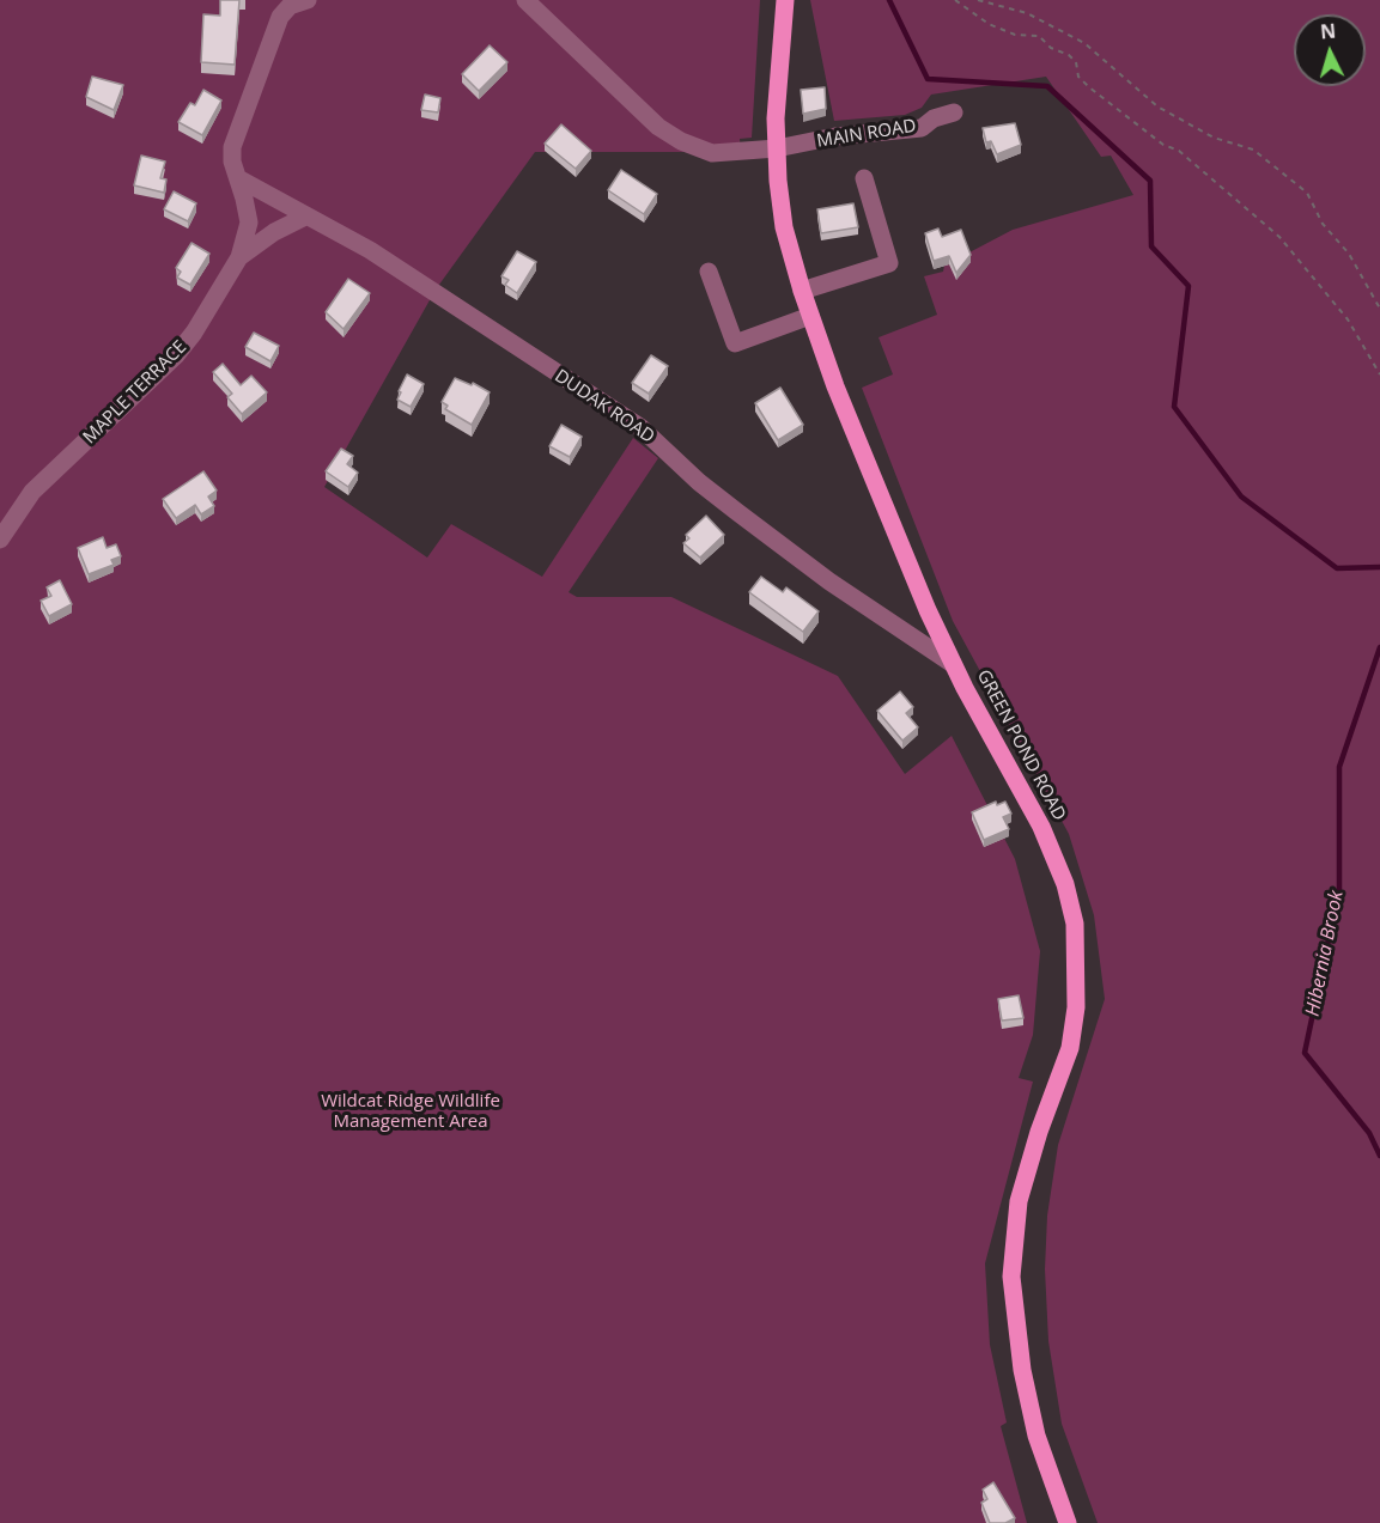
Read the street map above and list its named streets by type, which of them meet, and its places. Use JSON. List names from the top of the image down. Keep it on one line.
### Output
{"streets":{"main road":["GREEN POND ROAD"],"street":["MAIN ROAD","MAPLE TERRACE","DUDAK ROAD"]},"crossings":[["MAIN ROAD","GREEN POND ROAD"],["MAPLE TERRACE","DUDAK ROAD"],["DUDAK ROAD","GREEN POND ROAD"]],"water":["Hibernia Brook"],"parks":["Wildcat Ridge Wildlife Management Area"],"north":"top"}
